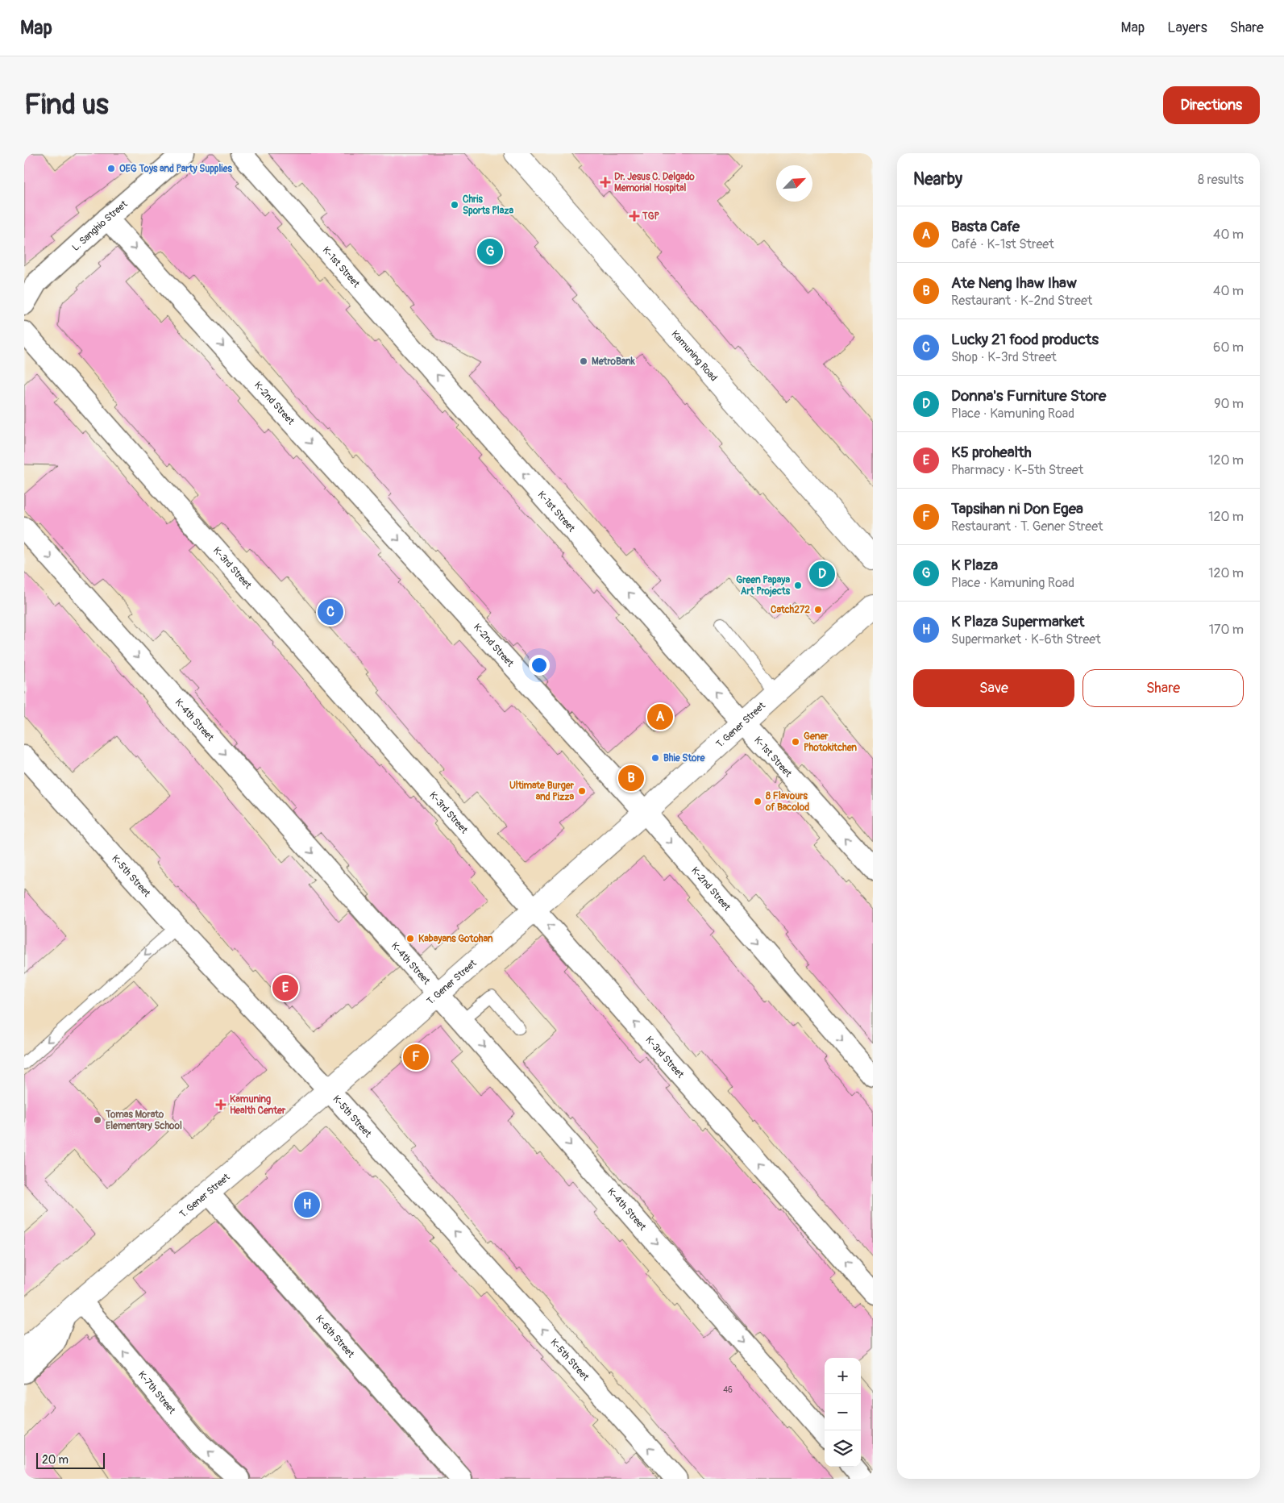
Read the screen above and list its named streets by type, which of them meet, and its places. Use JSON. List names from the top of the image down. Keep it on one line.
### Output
{"streets":{"street":["L. Sanghio Street","K-1st Street","Kamuning Road","K-2nd Street","K-3rd Street","K-4th Street","T. Gener Street","K-5th Street","K-6th Street","K-7th Street"]},"crossings":[["L. Sanghio Street","K-2nd Street"],["K-1st Street","T. Gener Street"],["K-2nd Street","T. Gener Street"],["K-3rd Street","T. Gener Street"],["K-4th Street","T. Gener Street"],["T. Gener Street","K-5th Street"],["T. Gener Street","K-6th Street"],["T. Gener Street","K-7th Street"]],"one_way":["K-1st Street","K-2nd Street","K-3rd Street","K-4th Street","K-5th Street","K-7th Street"],"places":{"other":["OEG Toys and Party Supplies","Chris Sports Plaza","MetroBank","Green Papaya Art Projects","Catch272","Gener Photokitchen","Bhie Store","Ultimate Burger and Pizza","8 Flavours of Bacolod","Kabayans Gotohan","Tomas Morato Elementary School"],"health":["Dr. Jesus C. Delgado Memorial Hospital","TGP","Kamuning Health Center"]},"house_numbers":["46"],"scale_bar":"20 m","north":"top right","page":{"header":"Map","nav":["Map","Layers","Share"],"buttons":["Directions",["Save","Share"]],"title":"Find us","heading":["Nearby","8 results"],"list":[{"mark":"A","name":"Basta Cafe","note":"Café · K-1st Street","value":"40 m"},{"mark":"B","name":"Ate Neng Ihaw Ihaw","note":"Restaurant · K-2nd Street","value":"40 m"},{"mark":"C","name":"Lucky 21 food products","note":"Shop · K-3rd Street","value":"60 m"},{"mark":"D","name":"Donna's Furniture Store","note":"Place · Kamuning Road","value":"90 m"},{"mark":"E","name":"K5 prohealth","note":"Pharmacy · K-5th Street","value":"120 m"},{"mark":"F","name":"Tapsihan ni Don Egea","note":"Restaurant · T. Gener Street","value":"120 m"},{"mark":"G","name":"K Plaza","note":"Place · Kamuning Road","value":"120 m"},{"mark":"H","name":"K Plaza Supermarket","note":"Supermarket · K-6th Street","value":"170 m"}],"pins":["G","D","C","A","B","E","F","H"],"map_buttons":["+","−"],"scale":"20 m"}}
